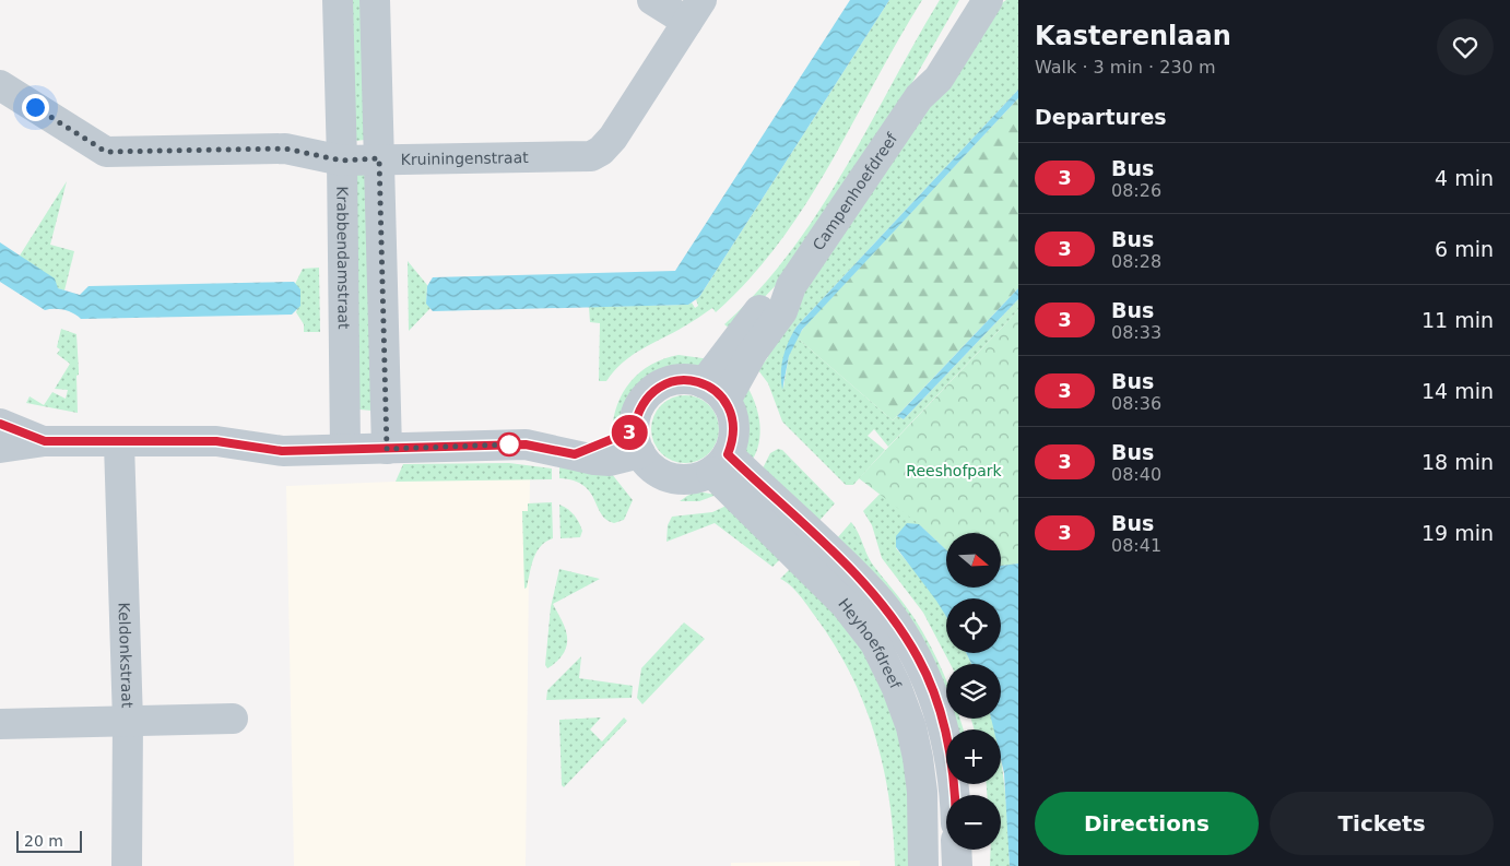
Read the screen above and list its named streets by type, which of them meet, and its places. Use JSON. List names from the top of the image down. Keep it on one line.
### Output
{"streets":{"street":["Kruiningenstraat","Campenhoefdreef","Krabbendamstraat","Heyhoefdreef","Keldonkstraat"]},"crossings":[["Kruiningenstraat","Krabbendamstraat"],["Campenhoefdreef","Heyhoefdreef"]],"parks":["Reeshofpark"],"lines":["bus line 3"],"scale_bar":"20 m","north":"right","page":{"on_map":"3","heading":[["Kasterenlaan","Walk · 3 min · 230 m"],"Departures"],"list":[{"mark":"3","name":"Bus","note":"08:26","value":"4 min"},{"mark":"3","name":"Bus","note":"08:28","value":"6 min"},{"mark":"3","name":"Bus","note":"08:33","value":"11 min"},{"mark":"3","name":"Bus","note":"08:36","value":"14 min"},{"mark":"3","name":"Bus","note":"08:40","value":"18 min"},{"mark":"3","name":"Bus","note":"08:41","value":"19 min"}],"map_buttons":["+","−"],"buttons":["Directions","Tickets"],"scale":"20 m"}}
